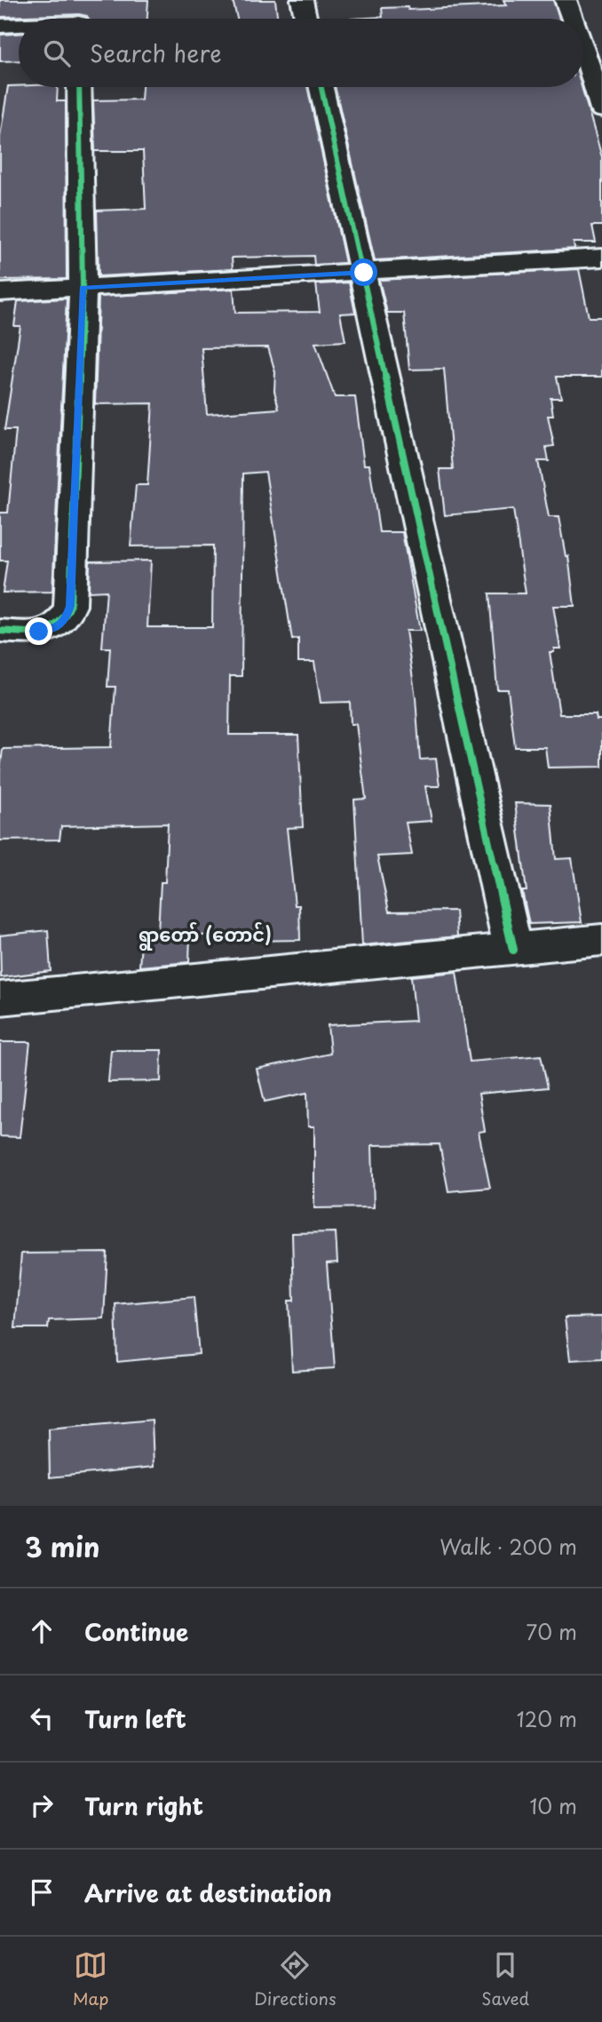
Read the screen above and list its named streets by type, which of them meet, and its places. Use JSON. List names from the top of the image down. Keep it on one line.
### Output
{"districts":["ရွာတော် (တောင်)"],"page":{"search":"Search here","heading":["3 min","Walk · 200 m"],"list":[["Continue","70 m"],["Turn left","120 m"],["Turn right","10 m"],"Arrive at destination"],"nav":["Map","Directions","Saved"]}}
